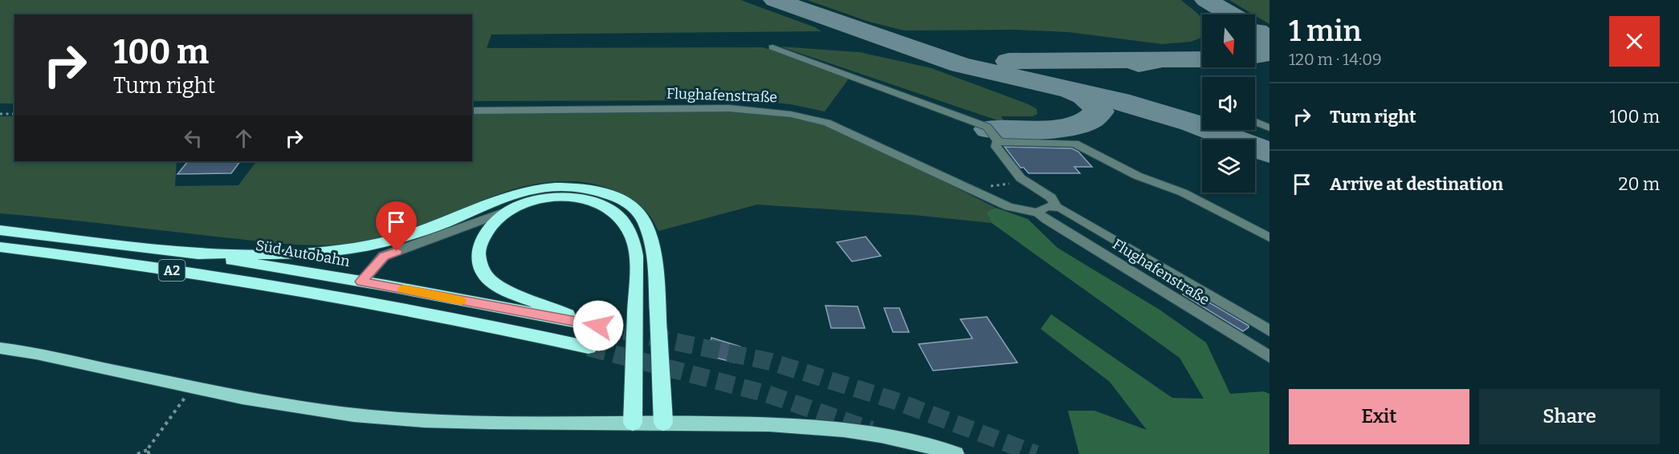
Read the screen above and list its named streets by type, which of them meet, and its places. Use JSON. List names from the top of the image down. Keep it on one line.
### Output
{"streets":{"highway":["Süd Autobahn","A2"],"lane":["Flughafenstraße"]},"north":"bottom","page":{"heading":["1 min","120 m · 14:09"],"turn":["100 m","Turn right"],"list":[{"name":"Turn right","value":"100 m"},{"name":"Arrive at destination","value":"20 m"}],"buttons":["Exit","Share"]}}
